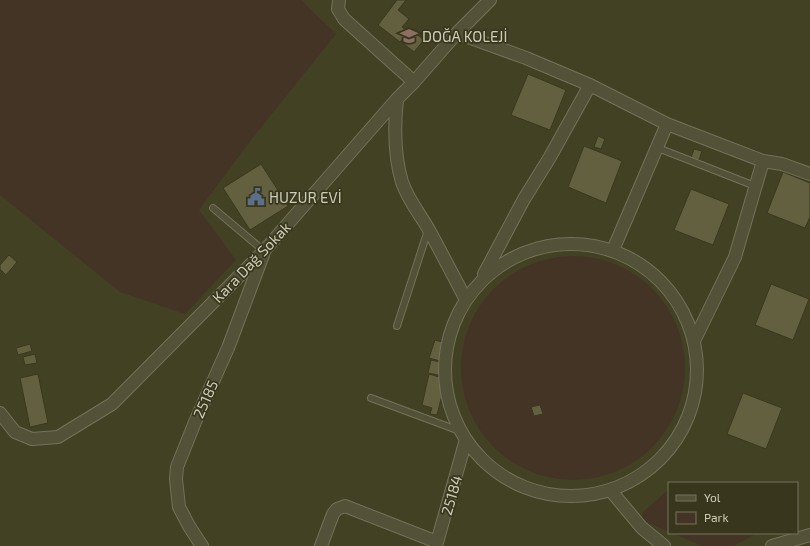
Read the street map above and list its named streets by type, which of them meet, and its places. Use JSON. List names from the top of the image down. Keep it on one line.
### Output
{"streets":{"street":["Kara Dağ Sokak","25185","25184"]},"crossings":[["Kara Dağ Sokak","25185"]],"places":{"school or university":["DOĞA KOLEJİ"],"public building":["HUZUR EVİ"]},"legend":["Yol","Park"]}
